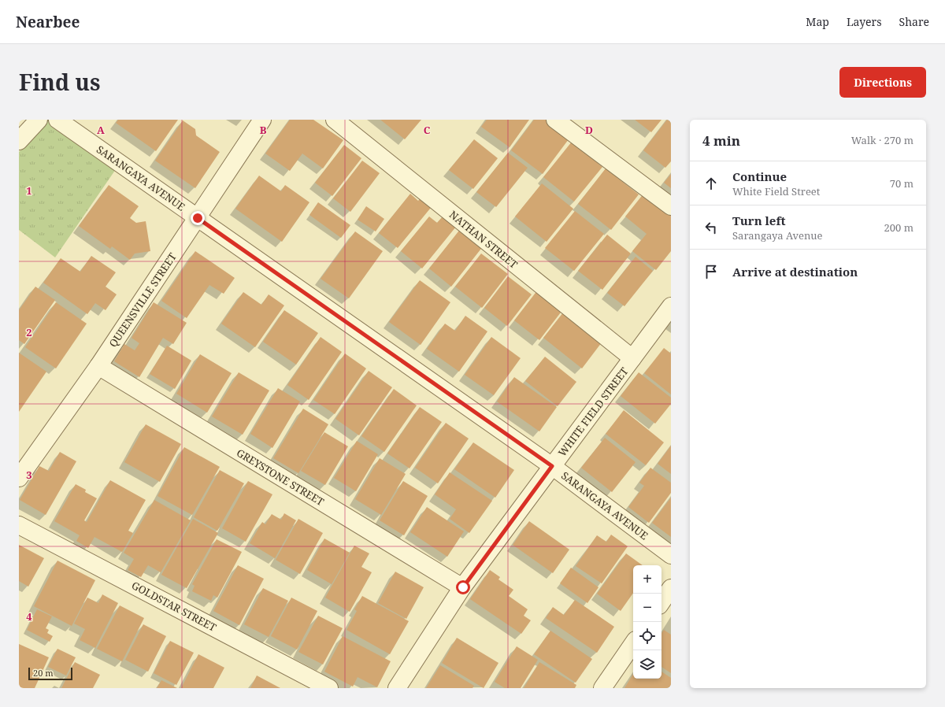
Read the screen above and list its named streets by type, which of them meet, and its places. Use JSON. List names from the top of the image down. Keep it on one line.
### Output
{"streets":{"street":["SARANGAYA AVENUE","NATHAN STREET","QUEENSVILLE STREET","WHITE FIELD STREET","GREYSTONE STREET","GOLDSTAR STREET"]},"crossings":[["SARANGAYA AVENUE","QUEENSVILLE STREET"],["SARANGAYA AVENUE","WHITE FIELD STREET"],["NATHAN STREET","WHITE FIELD STREET"],["QUEENSVILLE STREET","GREYSTONE STREET"],["WHITE FIELD STREET","GREYSTONE STREET"]],"scale_bar":"20 m","page":{"header":"Nearbee","nav":["Map","Layers","Share"],"title":"Find us","buttons":"Directions","heading":["4 min","Walk · 270 m"],"list":[["Continue","White Field Street","70 m"],["Turn left","Sarangaya Avenue","200 m"],"Arrive at destination"],"map_buttons":["+","−"],"scale":"20 m"},"grid":{"columns":["A","B","C","D"],"rows":["1","2","3","4"]}}
